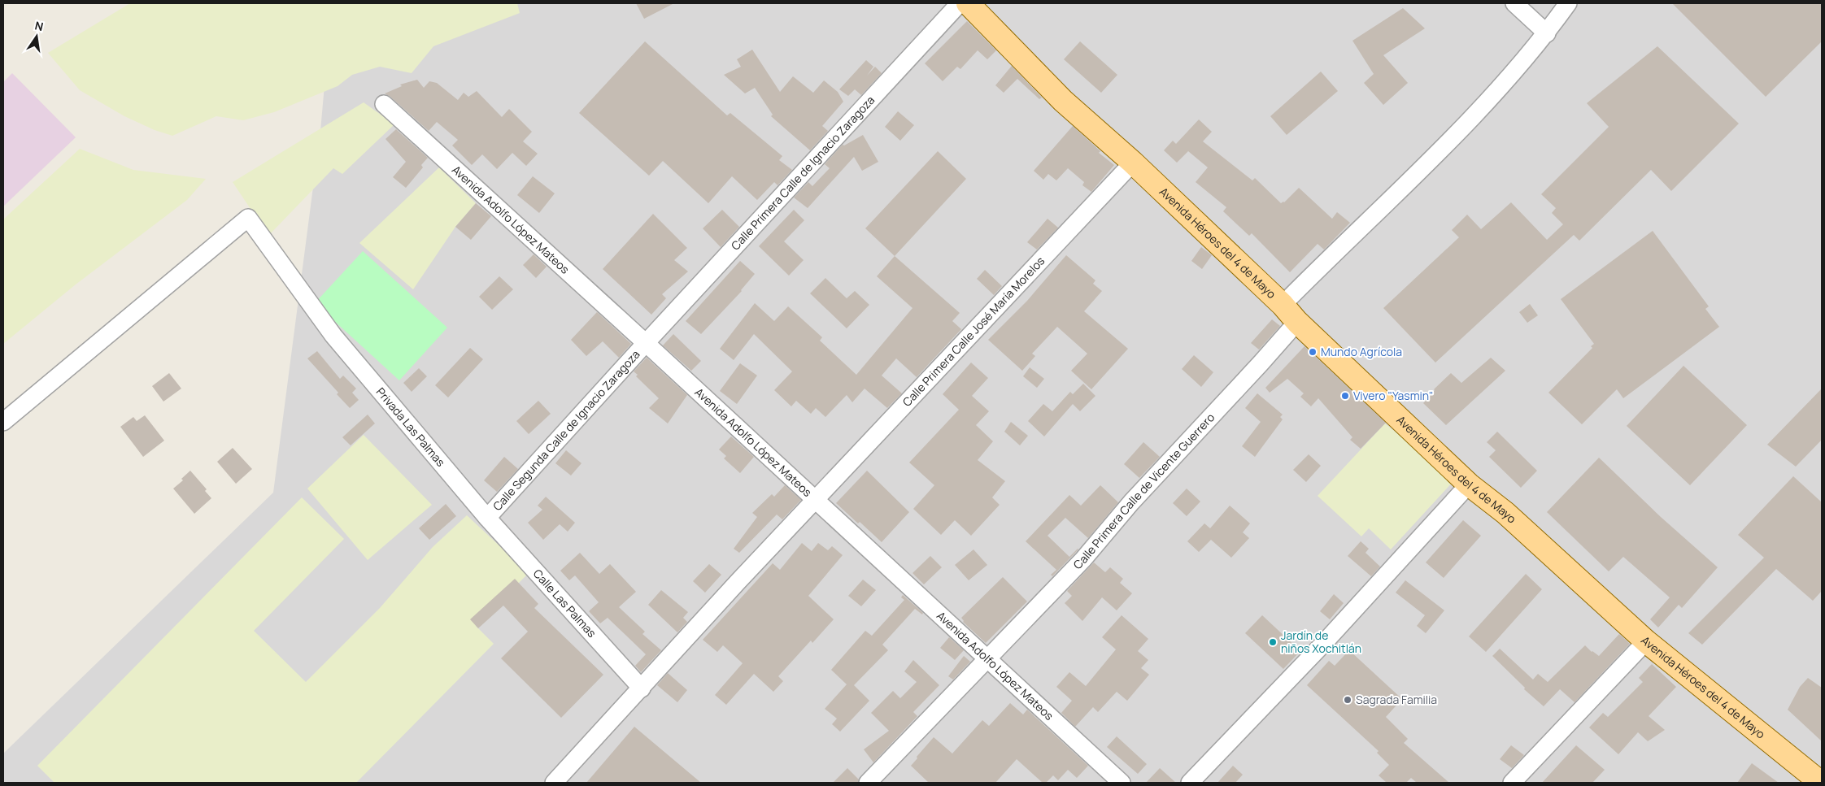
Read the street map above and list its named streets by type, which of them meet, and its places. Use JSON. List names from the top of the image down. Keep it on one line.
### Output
{"streets":{"main road":["Avenida Héroes del 4 de Mayo"],"street":["Calle Primera Calle de Ignacio Zaragoza","Avenida Adolfo López Mateos","Calle Primera Calle José María Morelos","Privada Las Palmas","Calle Segunda Calle de Ignacio Zaragoza","Calle Primera Calle de Vicente Guerrero","Calle Las Palmas"]},"crossings":[["Calle Primera Calle de Ignacio Zaragoza","Avenida Adolfo López Mateos"],["Calle Primera Calle de Ignacio Zaragoza","Calle Segunda Calle de Ignacio Zaragoza"],["Avenida Adolfo López Mateos","Calle Primera Calle José María Morelos"],["Avenida Adolfo López Mateos","Calle Segunda Calle de Ignacio Zaragoza"],["Avenida Adolfo López Mateos","Calle Primera Calle de Vicente Guerrero"],["Avenida Héroes del 4 de Mayo","Calle Primera Calle José María Morelos"],["Avenida Héroes del 4 de Mayo","Calle Primera Calle de Vicente Guerrero"],["Calle Primera Calle José María Morelos","Calle Las Palmas"],["Privada Las Palmas","Calle Segunda Calle de Ignacio Zaragoza"],["Privada Las Palmas","Calle Las Palmas"],["Calle Segunda Calle de Ignacio Zaragoza","Calle Las Palmas"]],"places":["Mundo Agrícola","Vivero \"Yasmin\"","Jardín de niños Xochitlán","Sagrada Familia"],"north":"top"}
